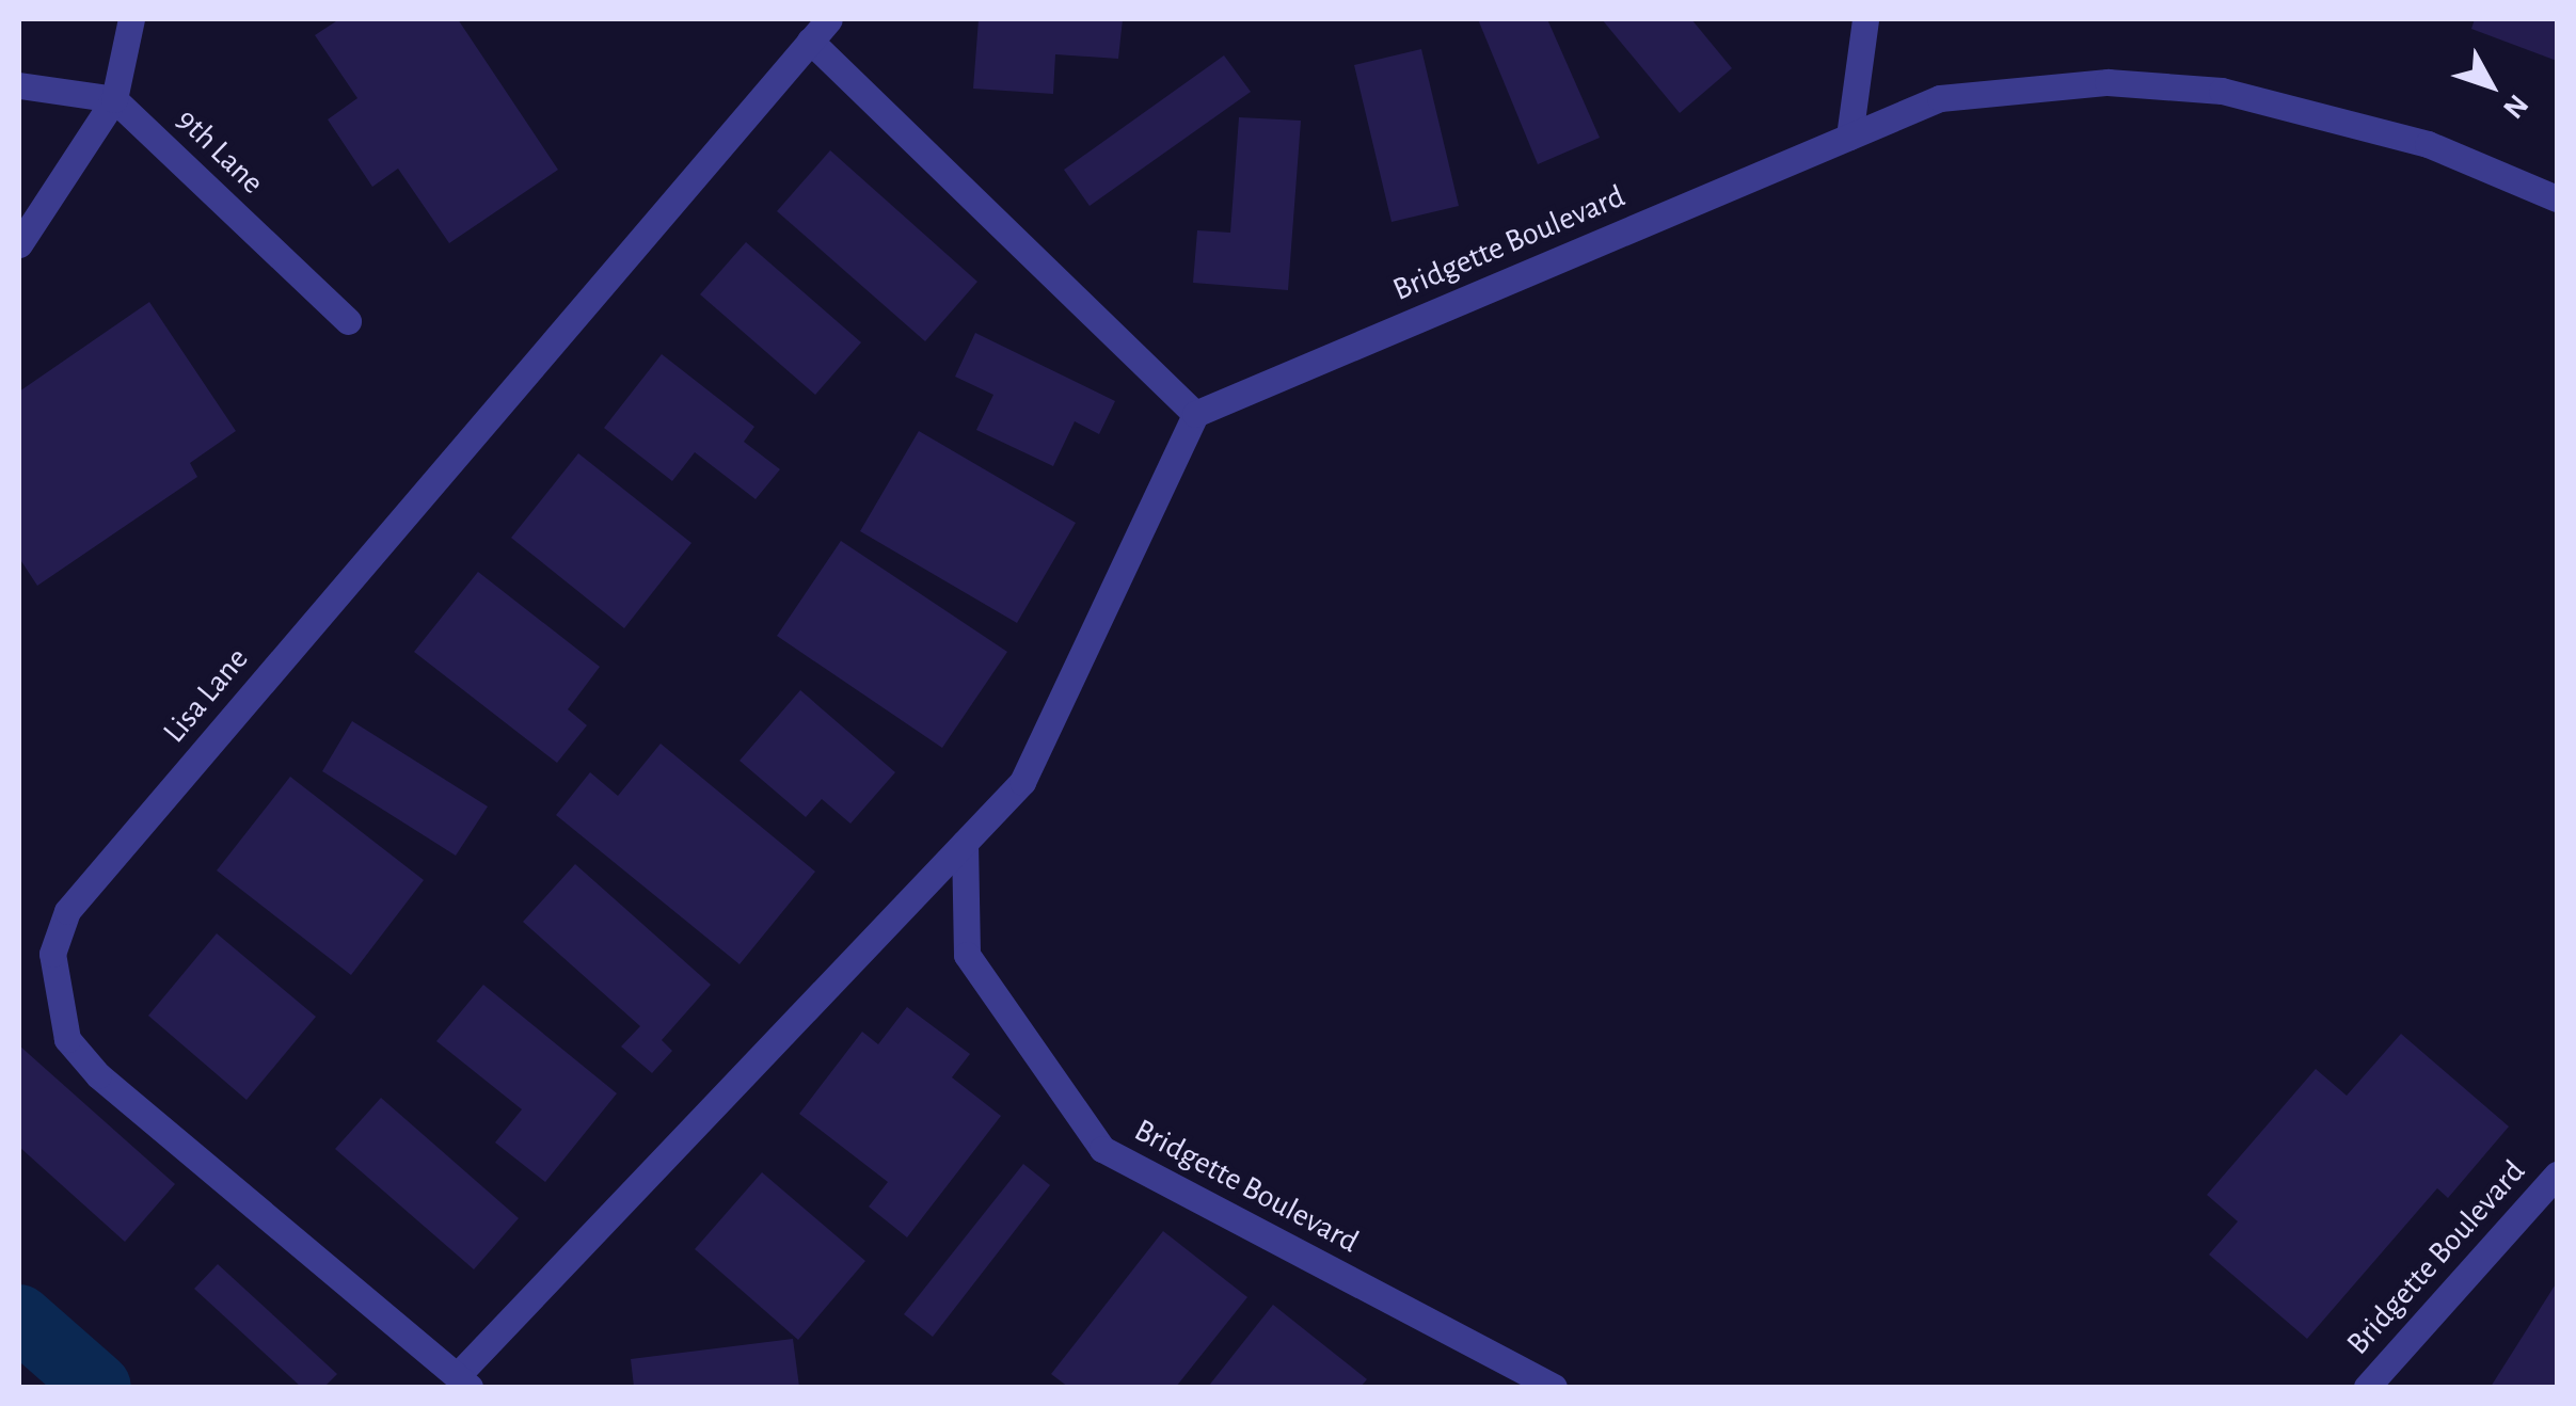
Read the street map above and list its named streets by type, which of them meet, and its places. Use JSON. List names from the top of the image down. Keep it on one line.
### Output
{"streets":{"street":["9th Lane","Bridgette Boulevard","Lisa Lane"]},"north":"bottom right"}
